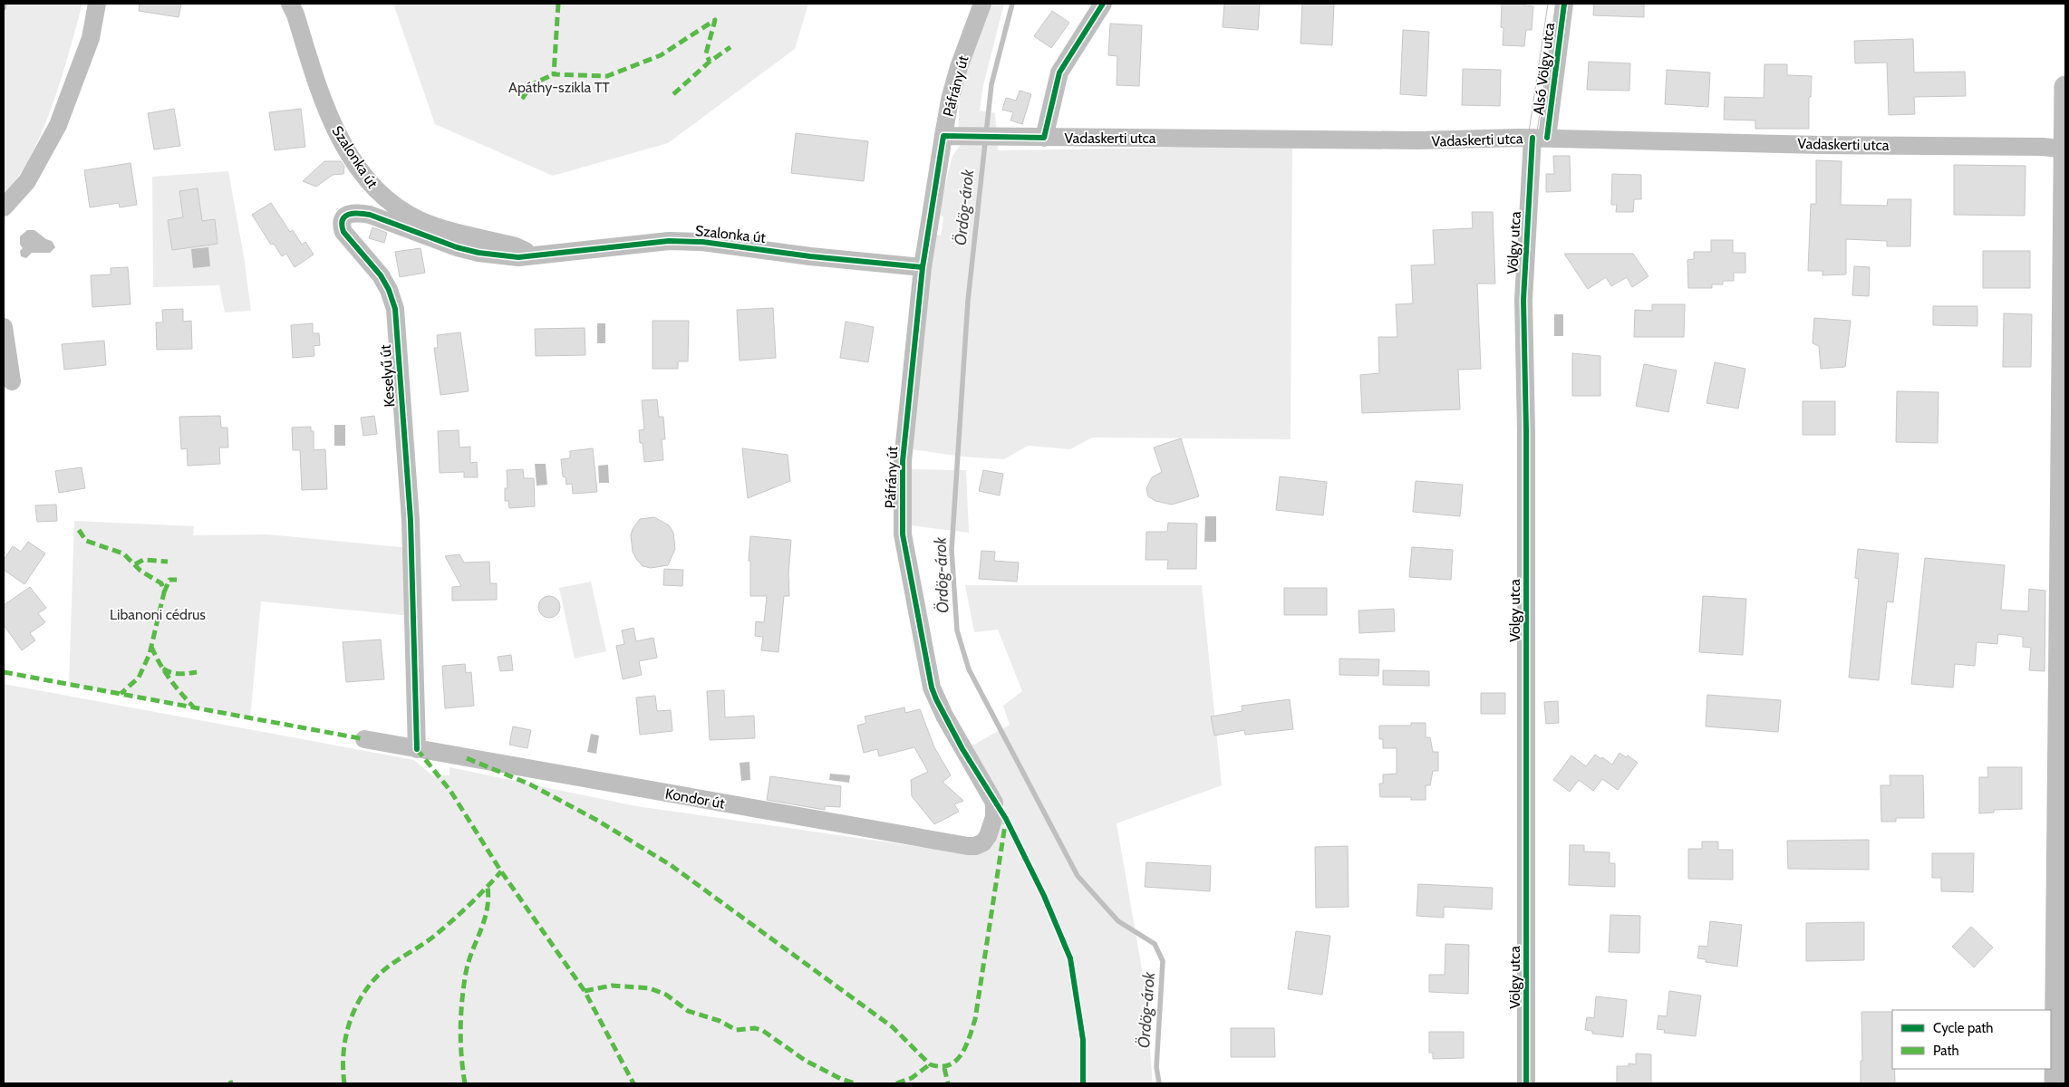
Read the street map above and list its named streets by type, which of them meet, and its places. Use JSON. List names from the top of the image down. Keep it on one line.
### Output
{"streets":{"street":["Alsó Völgy utca","Páfrány út","Vadaskerti utca","Szalonka út","Völgy utca","Keselyű út","Kondor út"]},"crossings":[["Alsó Völgy utca","Vadaskerti utca"],["Alsó Völgy utca","Völgy utca"],["Páfrány út","Vadaskerti utca"],["Páfrány út","Szalonka út"],["Páfrány út","Kondor út"],["Vadaskerti utca","Völgy utca"],["Szalonka út","Keselyű út"],["Keselyű út","Kondor út"]],"water":["Ördög-árok"],"parks":["Apáthy-szikla TT","Libanoni cédrus"],"legend":["Cycle path","Path"]}
